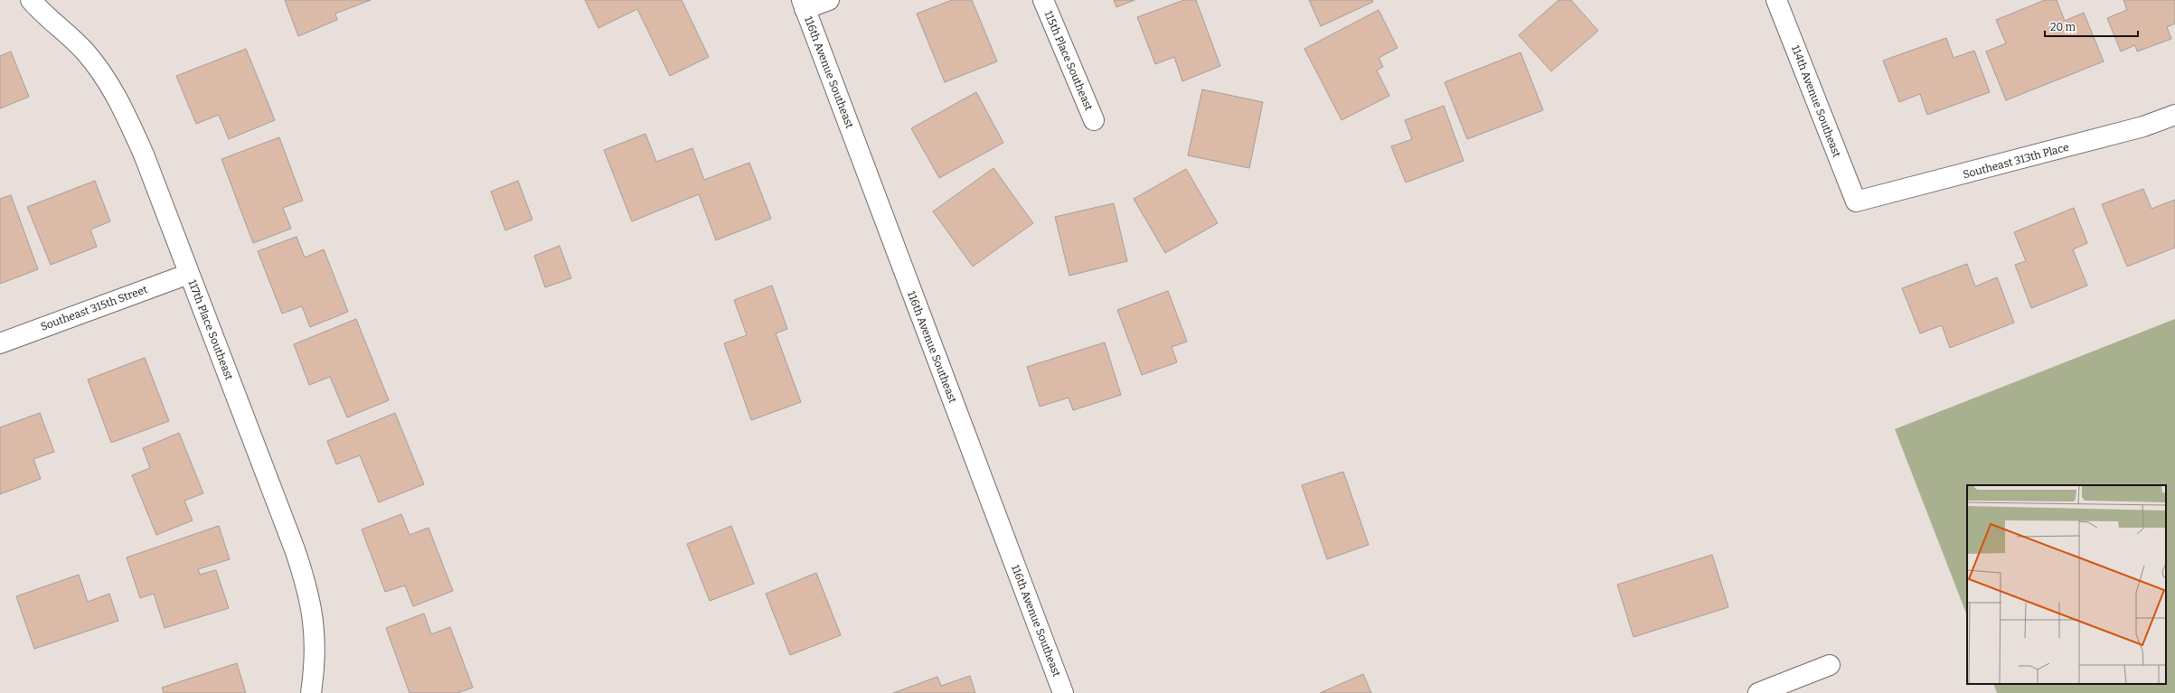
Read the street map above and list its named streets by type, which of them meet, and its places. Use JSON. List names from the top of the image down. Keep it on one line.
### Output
{"streets":{"street":["115th Place Southeast","116th Avenue Southeast","114th Avenue Southeast","Southeast 313th Place","Southeast 315th Street","117th Place Southeast"]},"crossings":[["114th Avenue Southeast","Southeast 313th Place"],["Southeast 315th Street","117th Place Southeast"]],"scale_bar":"20 m"}
